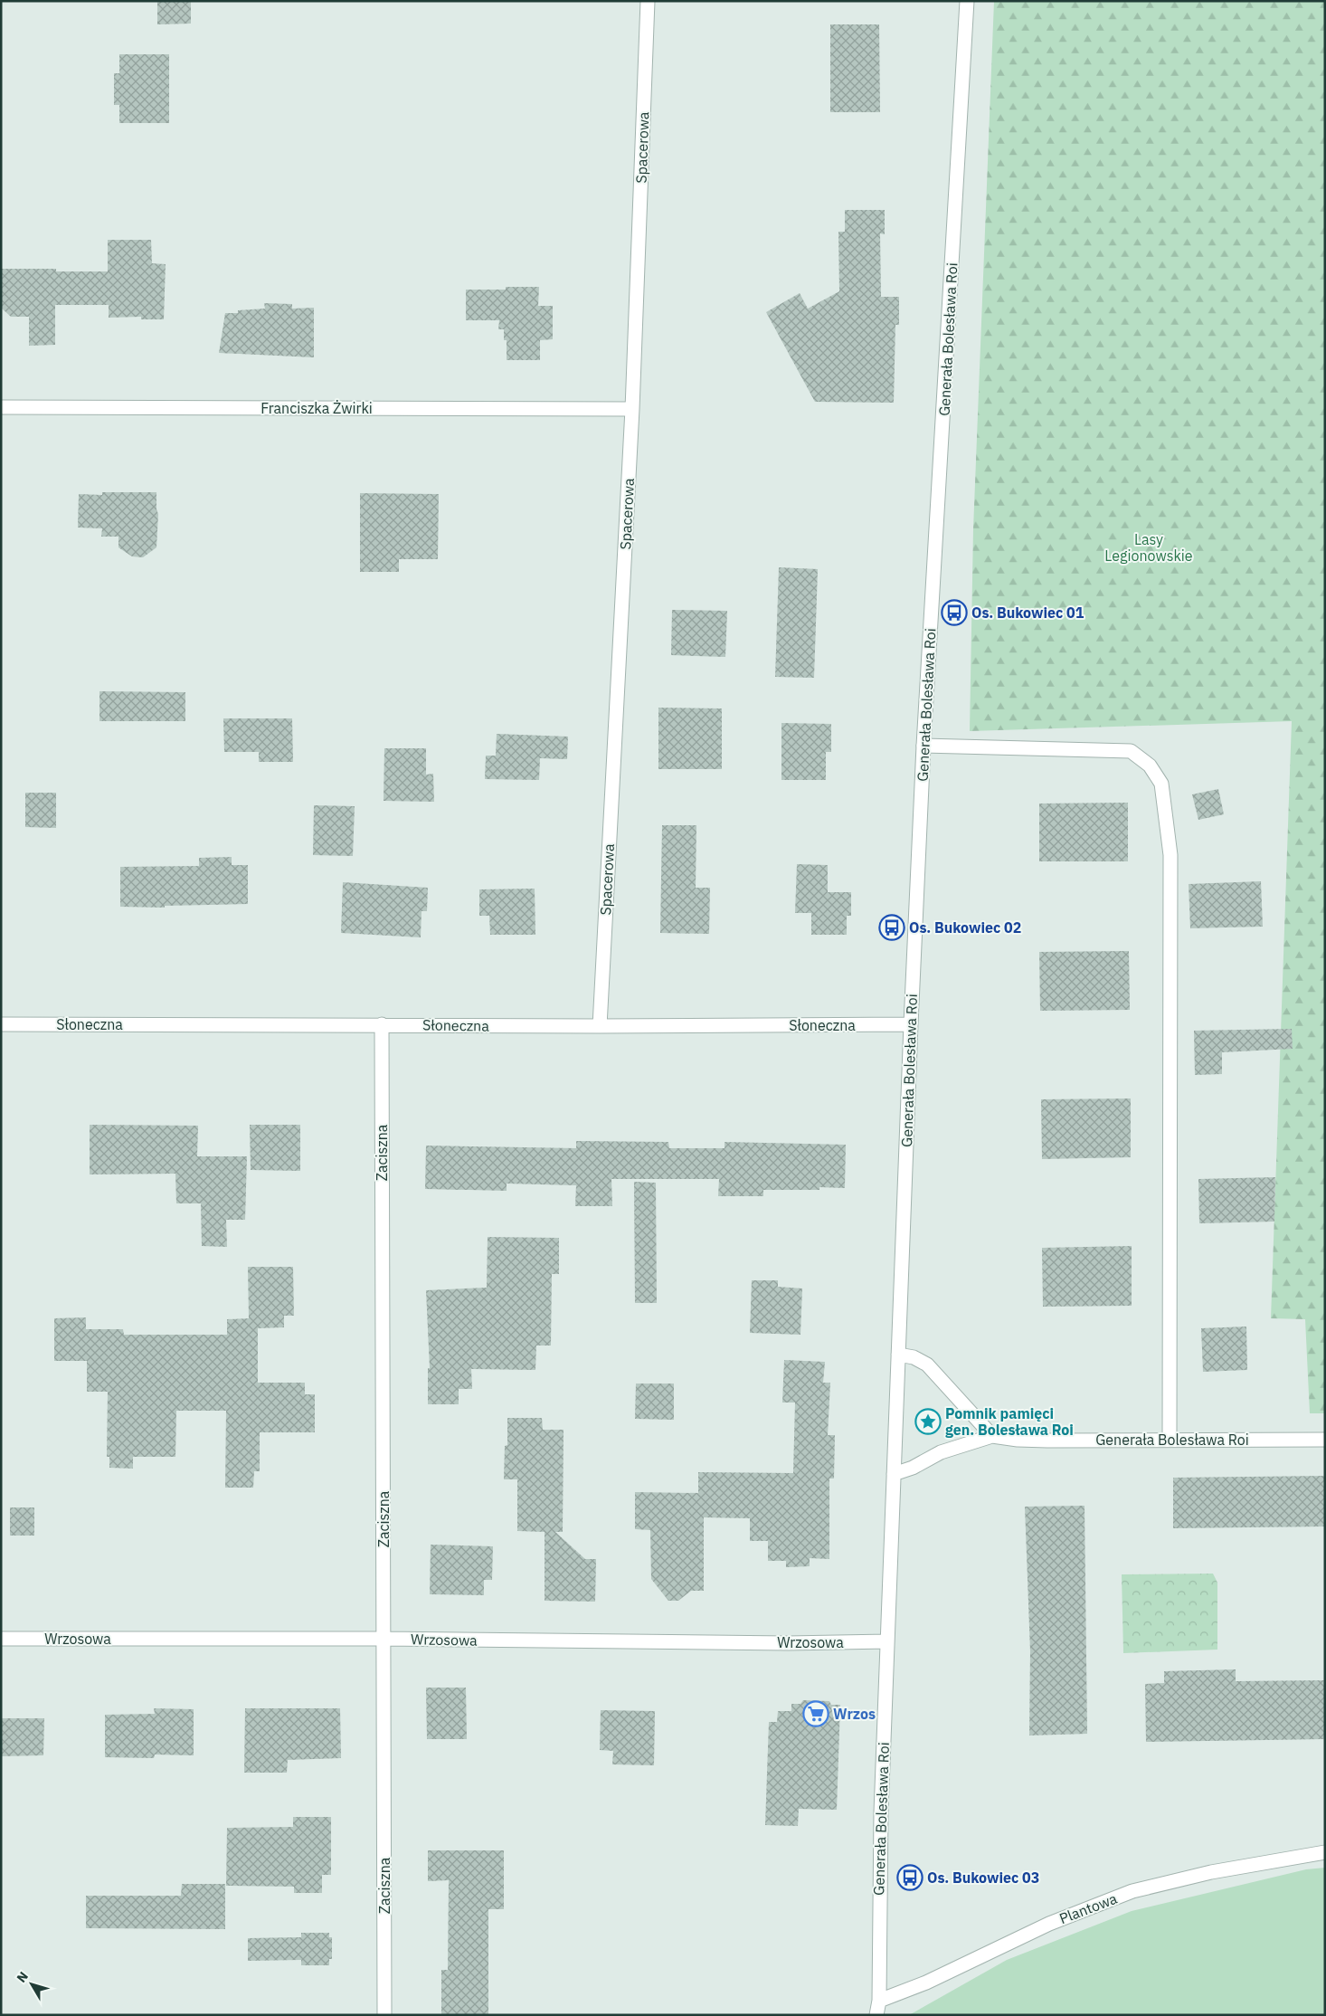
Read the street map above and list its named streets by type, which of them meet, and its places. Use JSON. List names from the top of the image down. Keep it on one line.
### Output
{"streets":{"street":["Spacerowa","Generała Bolesława Roi","Franciszka Żwirki","Słoneczna","Zaciszna","Wrzosowa","Plantowa"]},"crossings":[["Spacerowa","Franciszka Żwirki"],["Spacerowa","Słoneczna"],["Generała Bolesława Roi","Słoneczna"],["Generała Bolesława Roi","Wrzosowa"],["Generała Bolesława Roi","Plantowa"],["Słoneczna","Zaciszna"],["Zaciszna","Wrzosowa"]],"parks":["Lasy Legionowskie"],"places":{"bus stop":["Os. Bukowiec 01","Os. Bukowiec 02","Os. Bukowiec 03"],"place":["Pomnik pamięci gen. Bolesława Roi"],"supermarket":["Wrzos"]},"north":"top left"}
